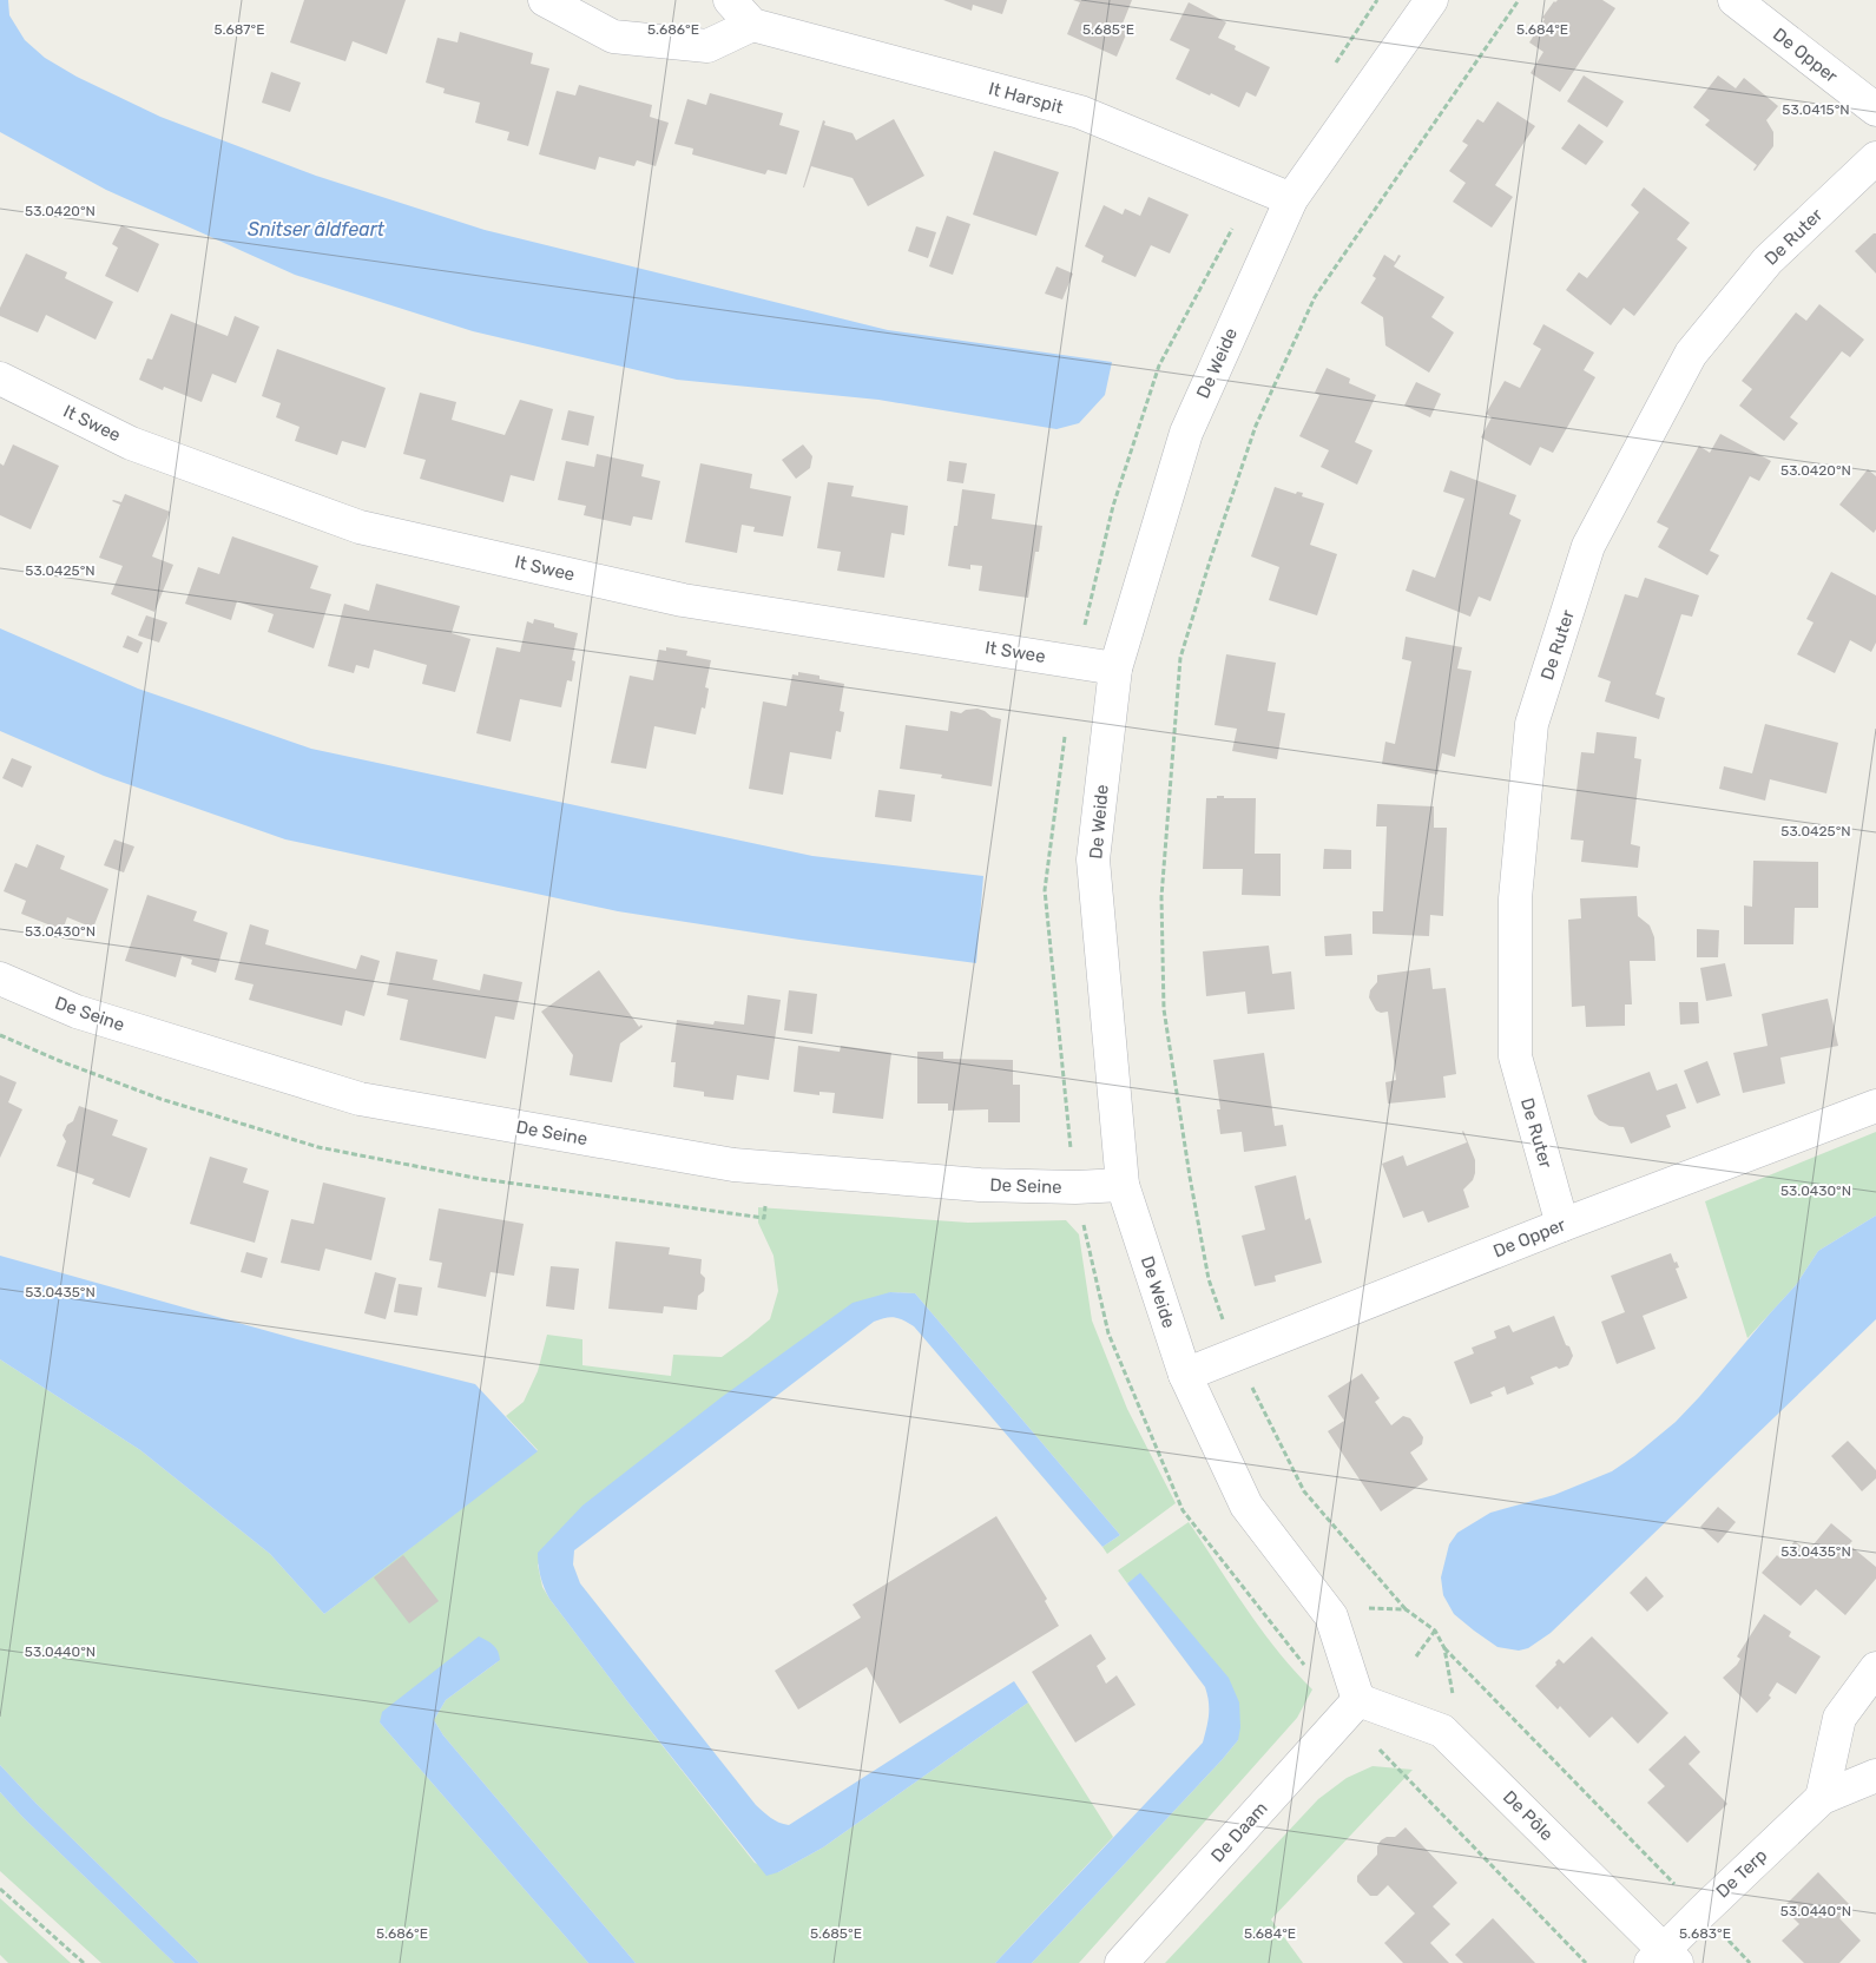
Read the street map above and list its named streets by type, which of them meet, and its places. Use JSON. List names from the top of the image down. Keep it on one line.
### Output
{"streets":{"street":["De Opper","It Harspit","De Ruter","De Weide","It Swee","De Seine","De Pôle","De Daam","De Terp"]},"crossings":[["De Opper","De Ruter"],["De Opper","De Weide"],["It Harspit","De Weide"],["De Weide","It Swee"],["De Weide","De Seine"],["De Weide","De Pôle"],["De Weide","De Daam"],["De Pôle","De Daam"],["De Pôle","De Terp"]],"water":["Snitser âldfeart"],"coordinates":["5.687°E","5.686°E","5.685°E","5.684°E","53.0415°N","53.0420°N","53.0425°N","53.0430°N","53.0435°N","53.0440°N","5.683°E"]}
